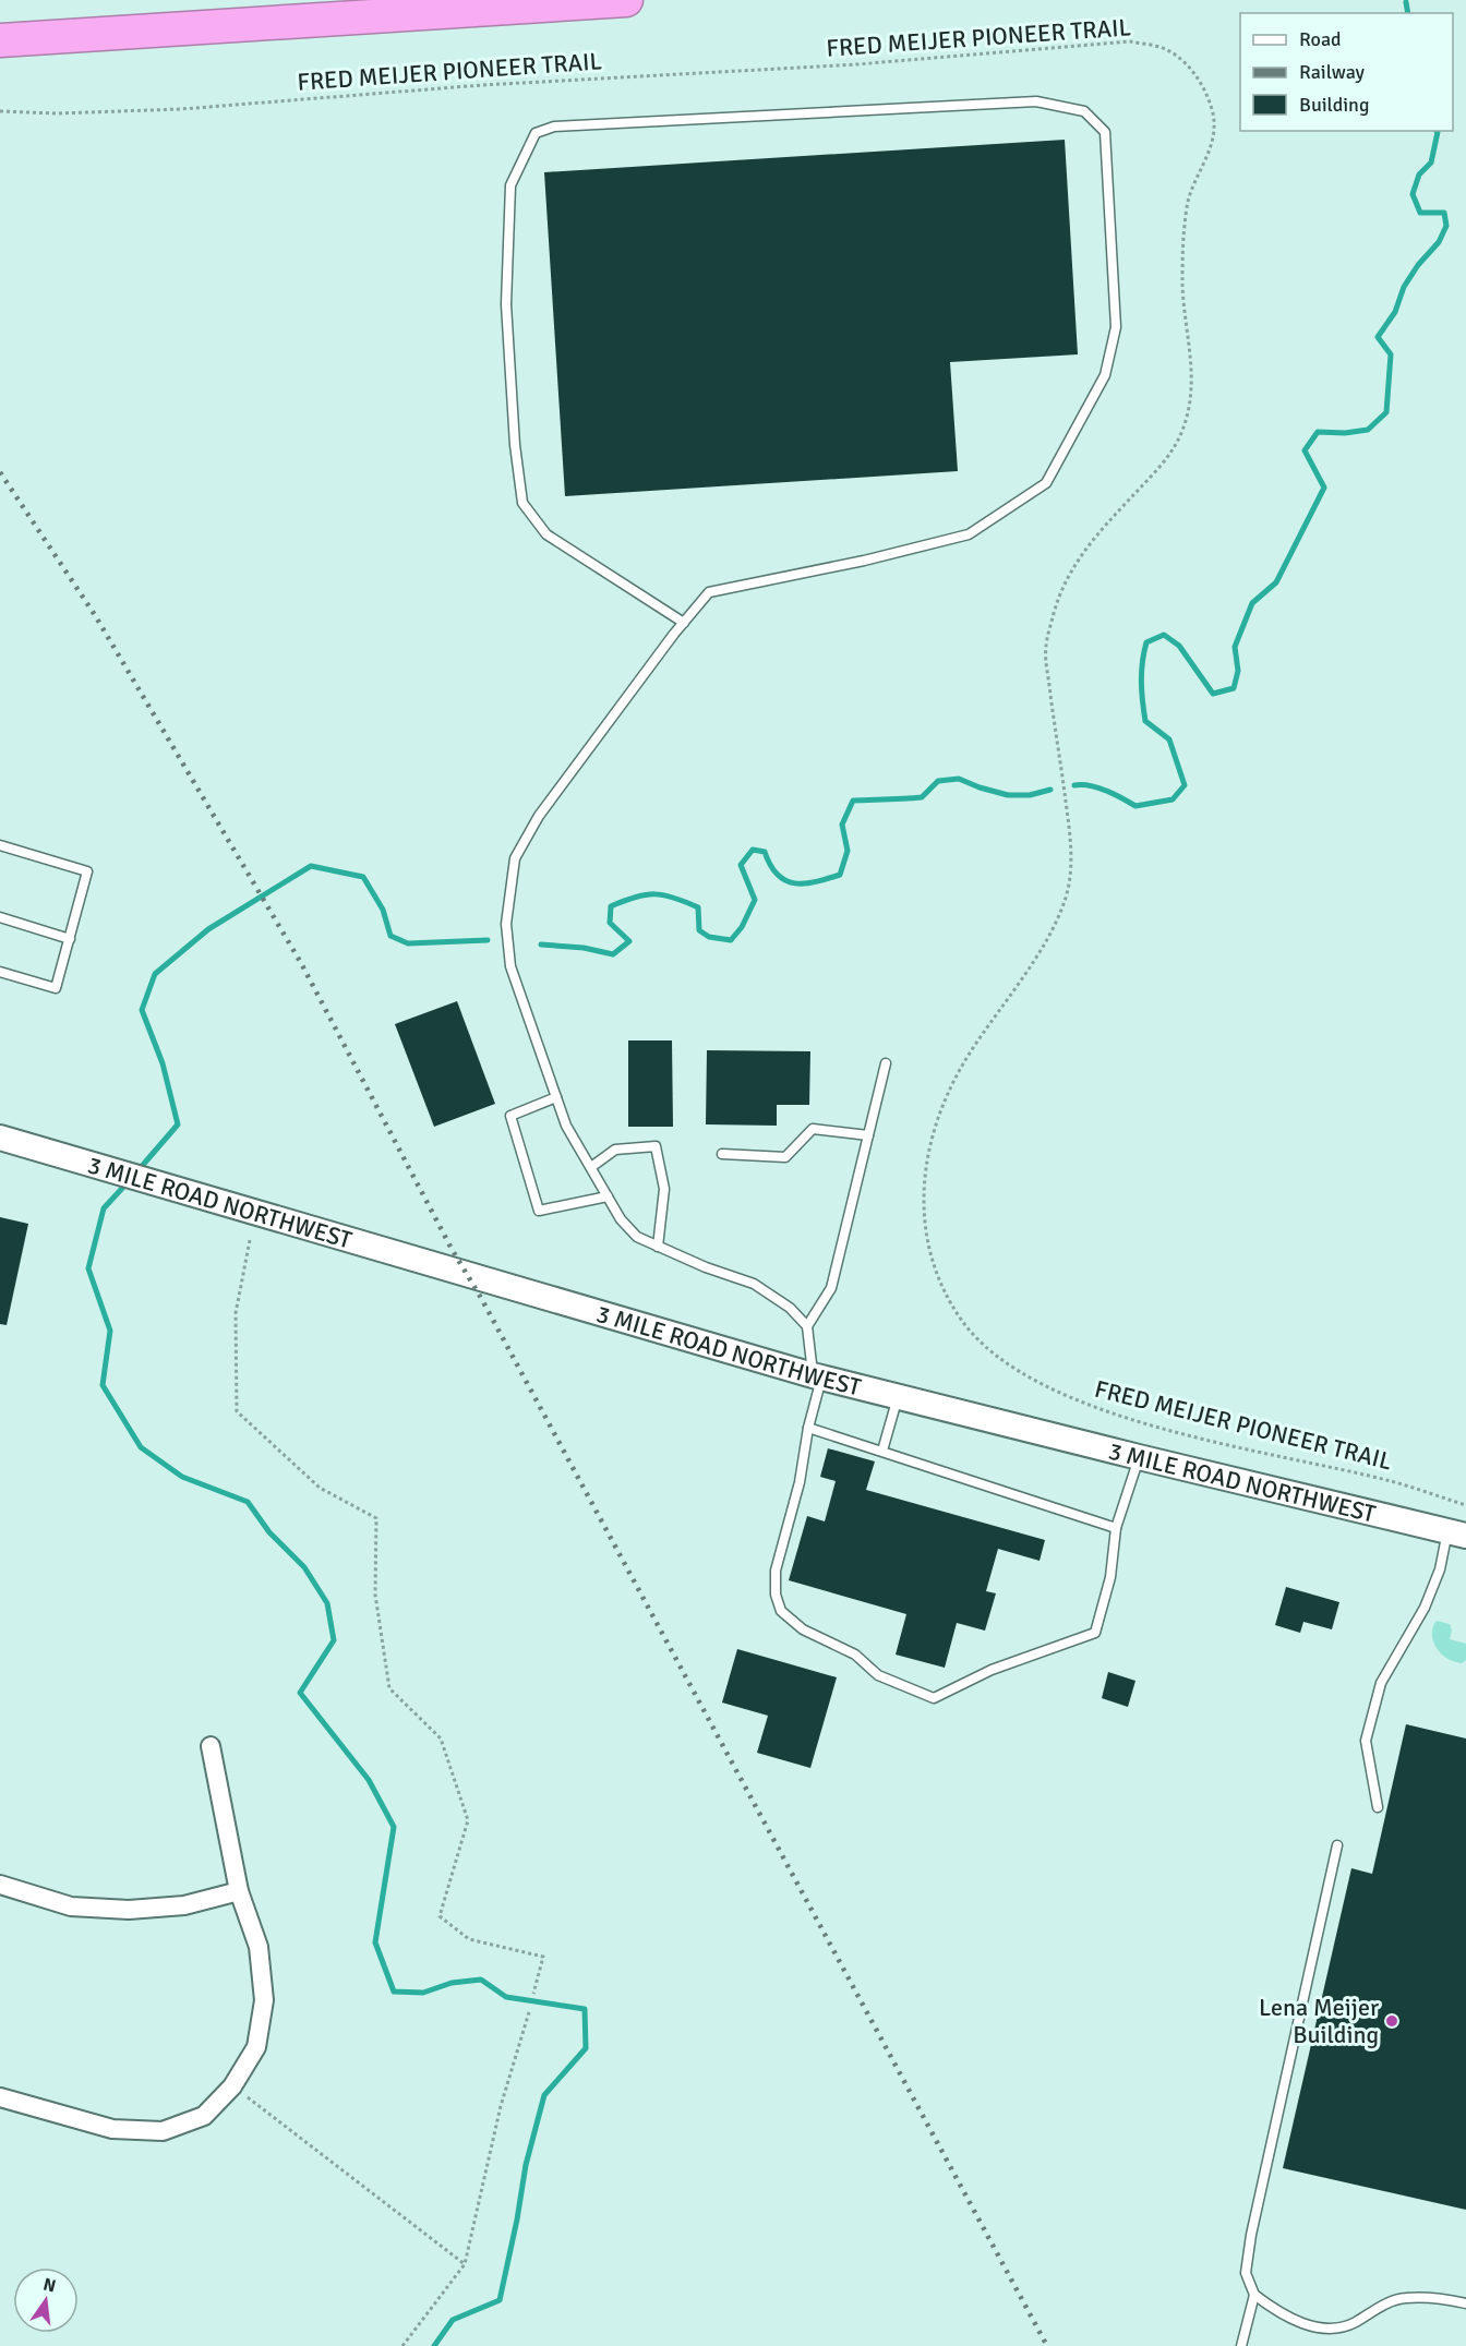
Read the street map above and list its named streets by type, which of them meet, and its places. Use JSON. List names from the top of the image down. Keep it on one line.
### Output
{"streets":{"main road":["3 MILE ROAD NORTHWEST"],"path":["FRED MEIJER PIONEER TRAIL"]},"places":["Lena Meijer Building"],"legend":["Road","Railway","Building"],"north":"top"}
